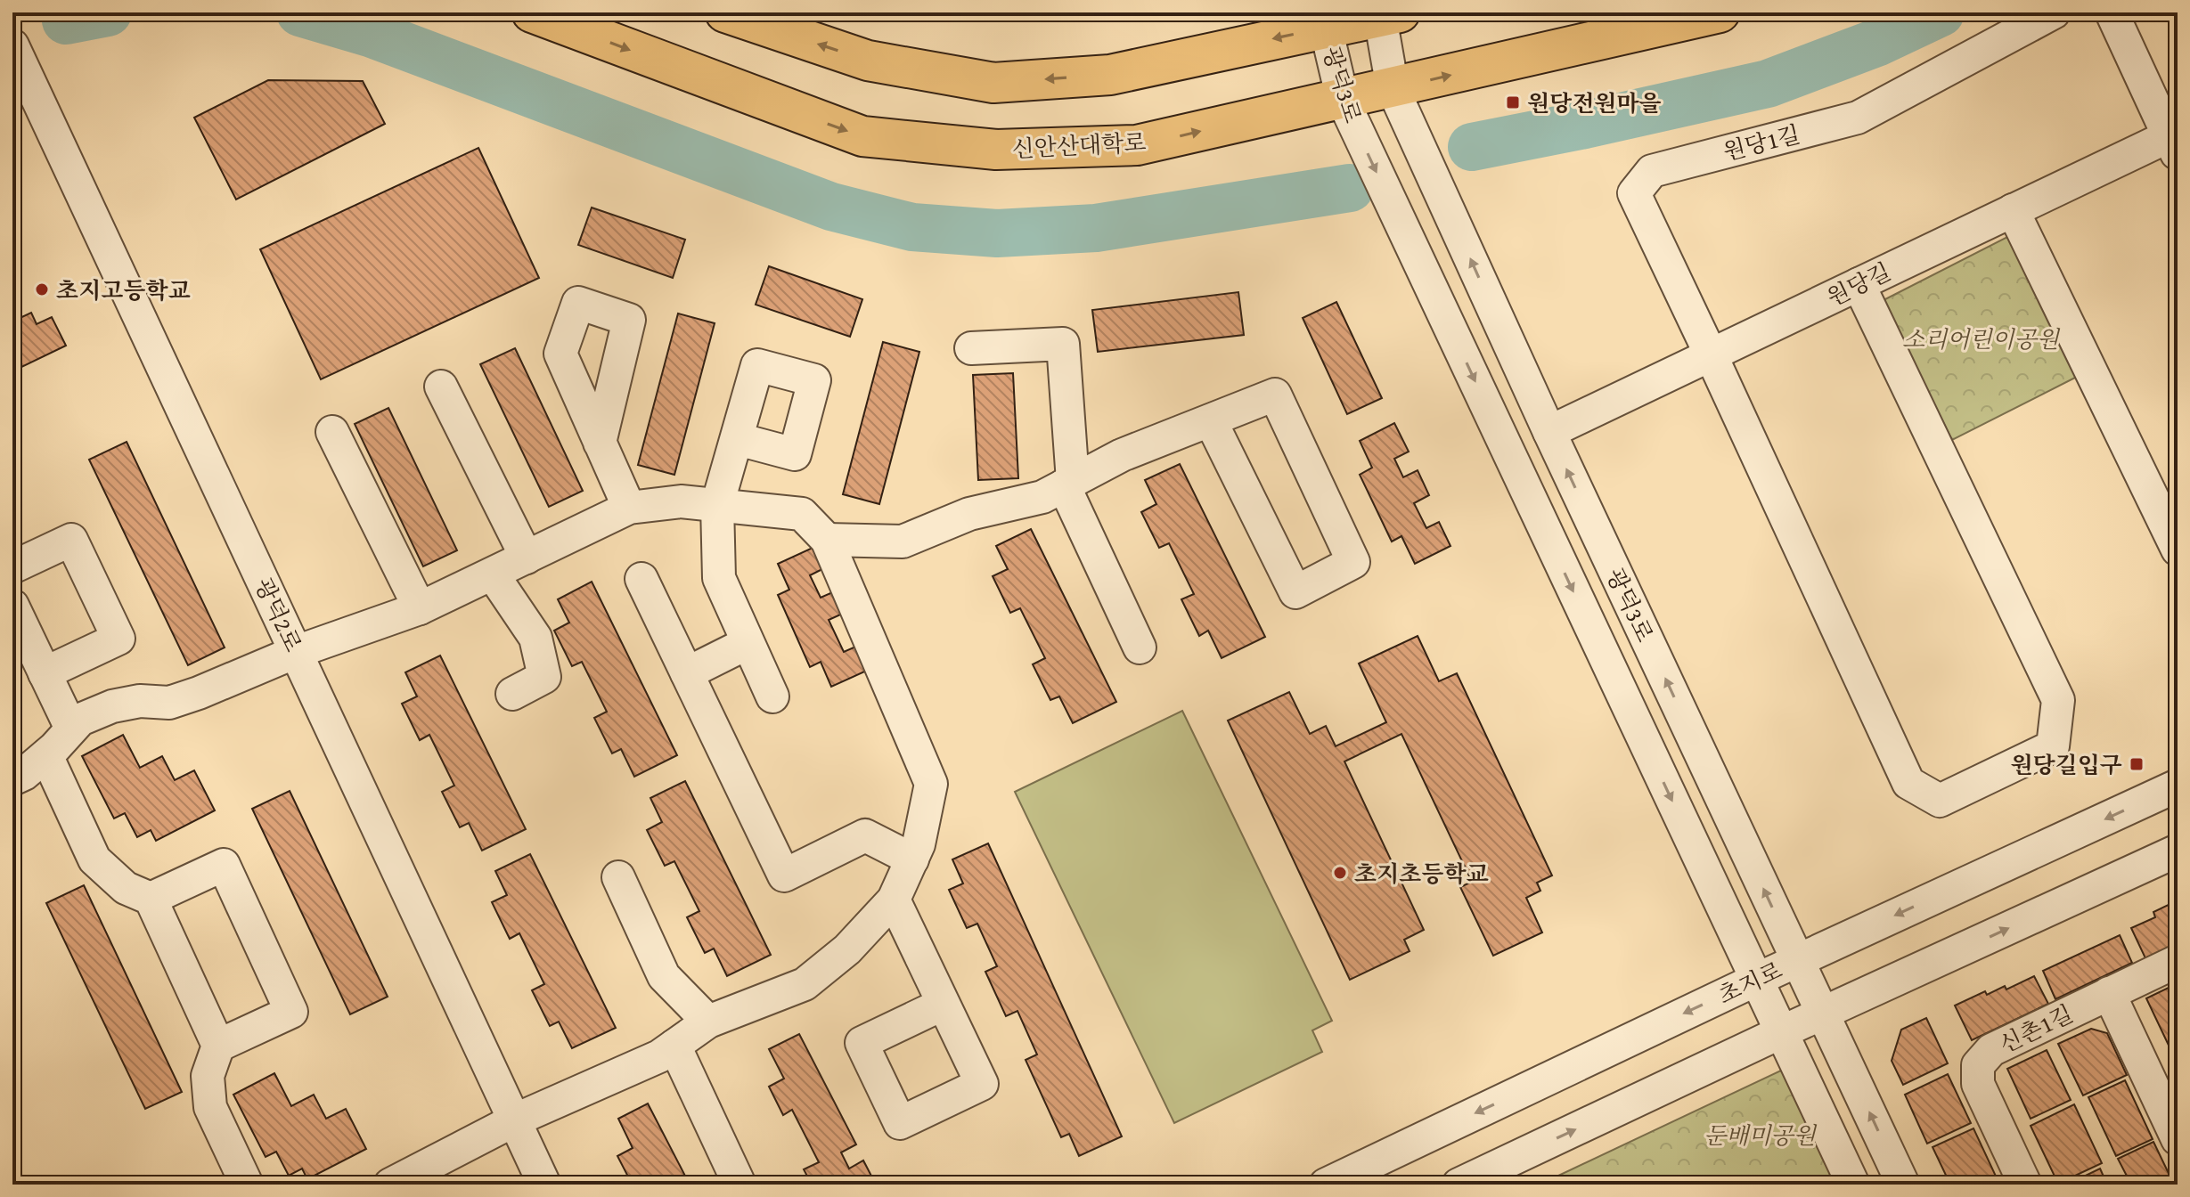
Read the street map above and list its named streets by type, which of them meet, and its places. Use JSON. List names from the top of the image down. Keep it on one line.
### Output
{"streets":{"main road":["신안산대학로"],"street":["광덕3로","원당1길","원당길","광덕2로","초지로","신촌1길"]},"crossings":[["광덕3로","신안산대학로"],["광덕3로","원당길"],["광덕3로","초지로"],["원당1길","원당길"]],"parks":["소리어린이공원","둔배미공원"],"places":{"transit":["원당전원마을","원당길입구"],"other":["초지고등학교","초지초등학교"]}}
